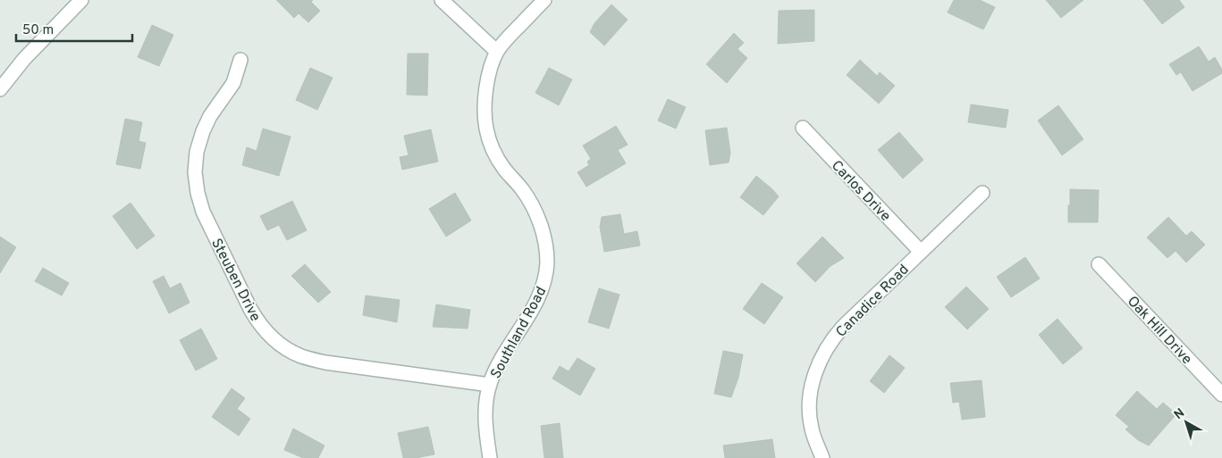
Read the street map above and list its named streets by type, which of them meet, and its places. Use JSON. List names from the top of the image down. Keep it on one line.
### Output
{"streets":{"street":["Carlos Drive","Steuben Drive","Canadice Road","Oak Hill Drive","Southland Road"]},"crossings":[["Carlos Drive","Canadice Road"],["Steuben Drive","Southland Road"]],"scale_bar":"50 m","north":"top left"}
